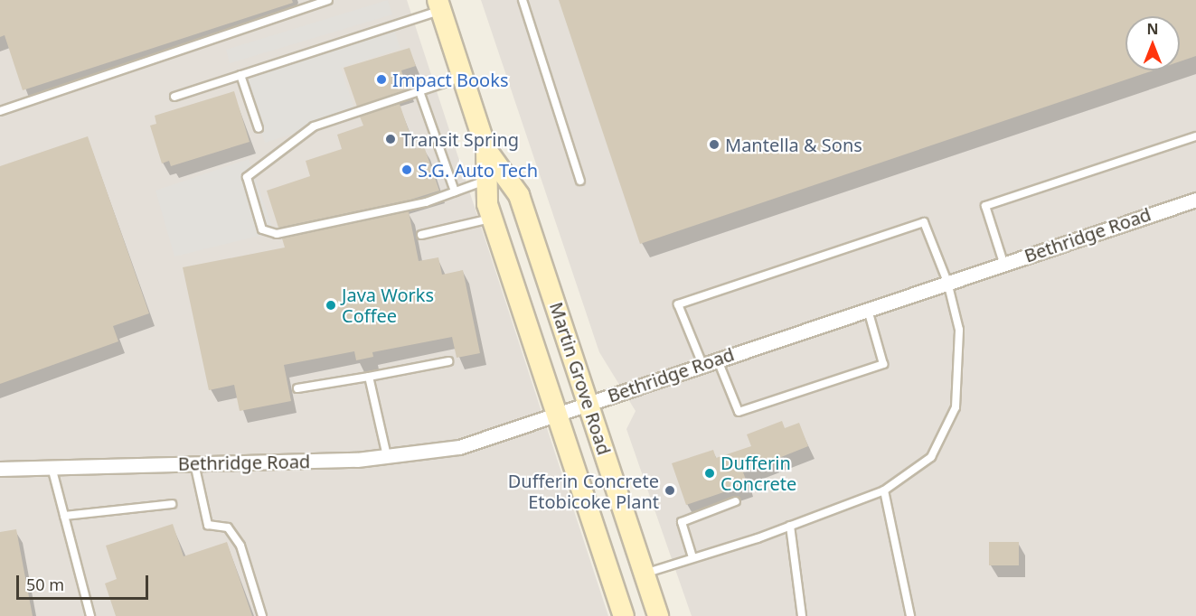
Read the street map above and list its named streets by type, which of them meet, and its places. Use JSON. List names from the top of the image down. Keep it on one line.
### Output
{"streets":{"main road":["Martin Grove Road"],"street":["Bethridge Road"]},"crossings":[["Bethridge Road","Martin Grove Road"]],"places":["Impact Books","Transit Spring","Mantella & Sons","S.G. Auto Tech","Java Works Coffee","Dufferin Concrete","Dufferin Concrete Etobicoke Plant"],"scale_bar":"50 m","north":"top"}
